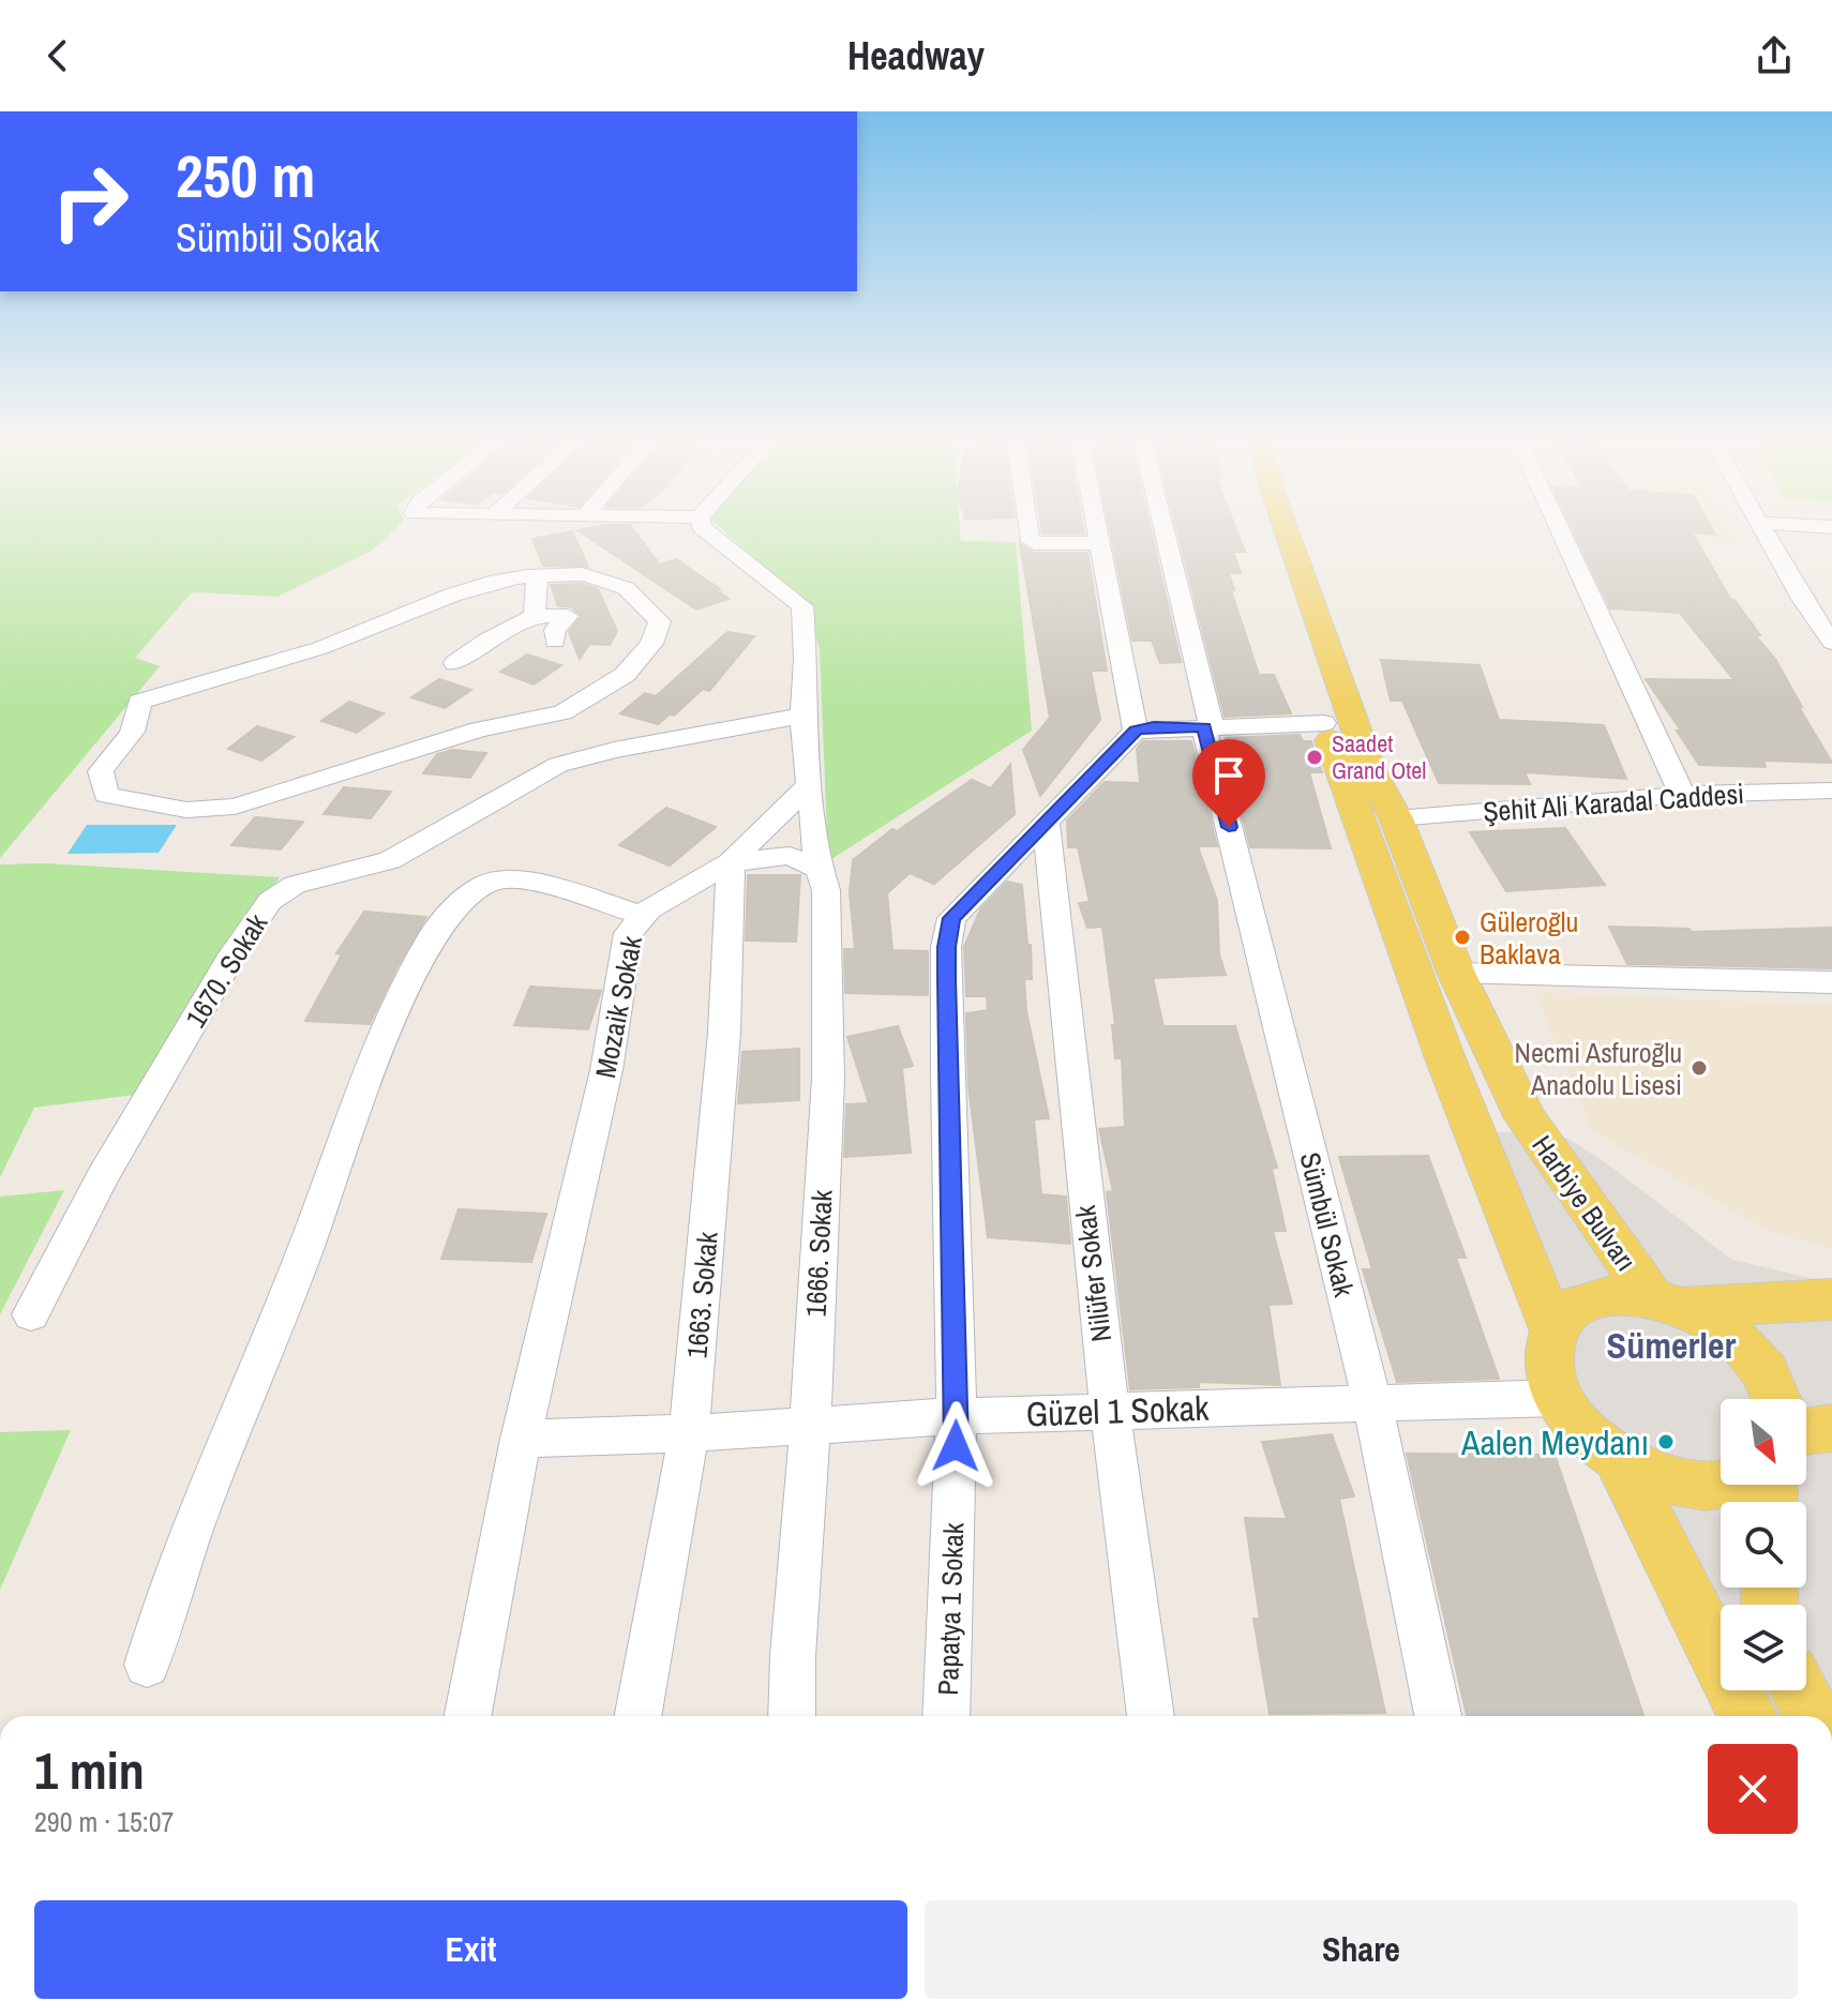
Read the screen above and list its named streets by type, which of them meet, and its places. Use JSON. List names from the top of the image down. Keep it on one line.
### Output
{"streets":{"main road":["Harbiye Bulvarı"],"street":["Şehit Ali Karadal Caddesi","1670. Sokak","Mozaik Sokak","Sümbül Sokak","1666. Sokak","Nilüfer Sokak","1663. Sokak","Güzel 1 Sokak","Papatya 1 Sokak"]},"crossings":[["Şehit Ali Karadal Caddesi","Harbiye Bulvarı"],["Mozaik Sokak","1666. Sokak"],["Mozaik Sokak","1663. Sokak"],["Mozaik Sokak","Güzel 1 Sokak"],["Sümbül Sokak","Güzel 1 Sokak"],["1666. Sokak","Güzel 1 Sokak"],["Nilüfer Sokak","Güzel 1 Sokak"],["Nilüfer Sokak","Papatya 1 Sokak"],["1663. Sokak","Güzel 1 Sokak"],["Güzel 1 Sokak","Papatya 1 Sokak"]],"districts":["Sümerler"],"places":["Saadet Grand Otel","Güleroğlu Baklava","Necmi Asfuroğlu Anadolu Lisesi","Aalen Meydanı"],"north":"bottom right","page":{"header":"Headway","turn":["250 m","Sümbül Sokak"],"heading":["1 min","290 m · 15:07"],"buttons":["Exit","Share"]}}
